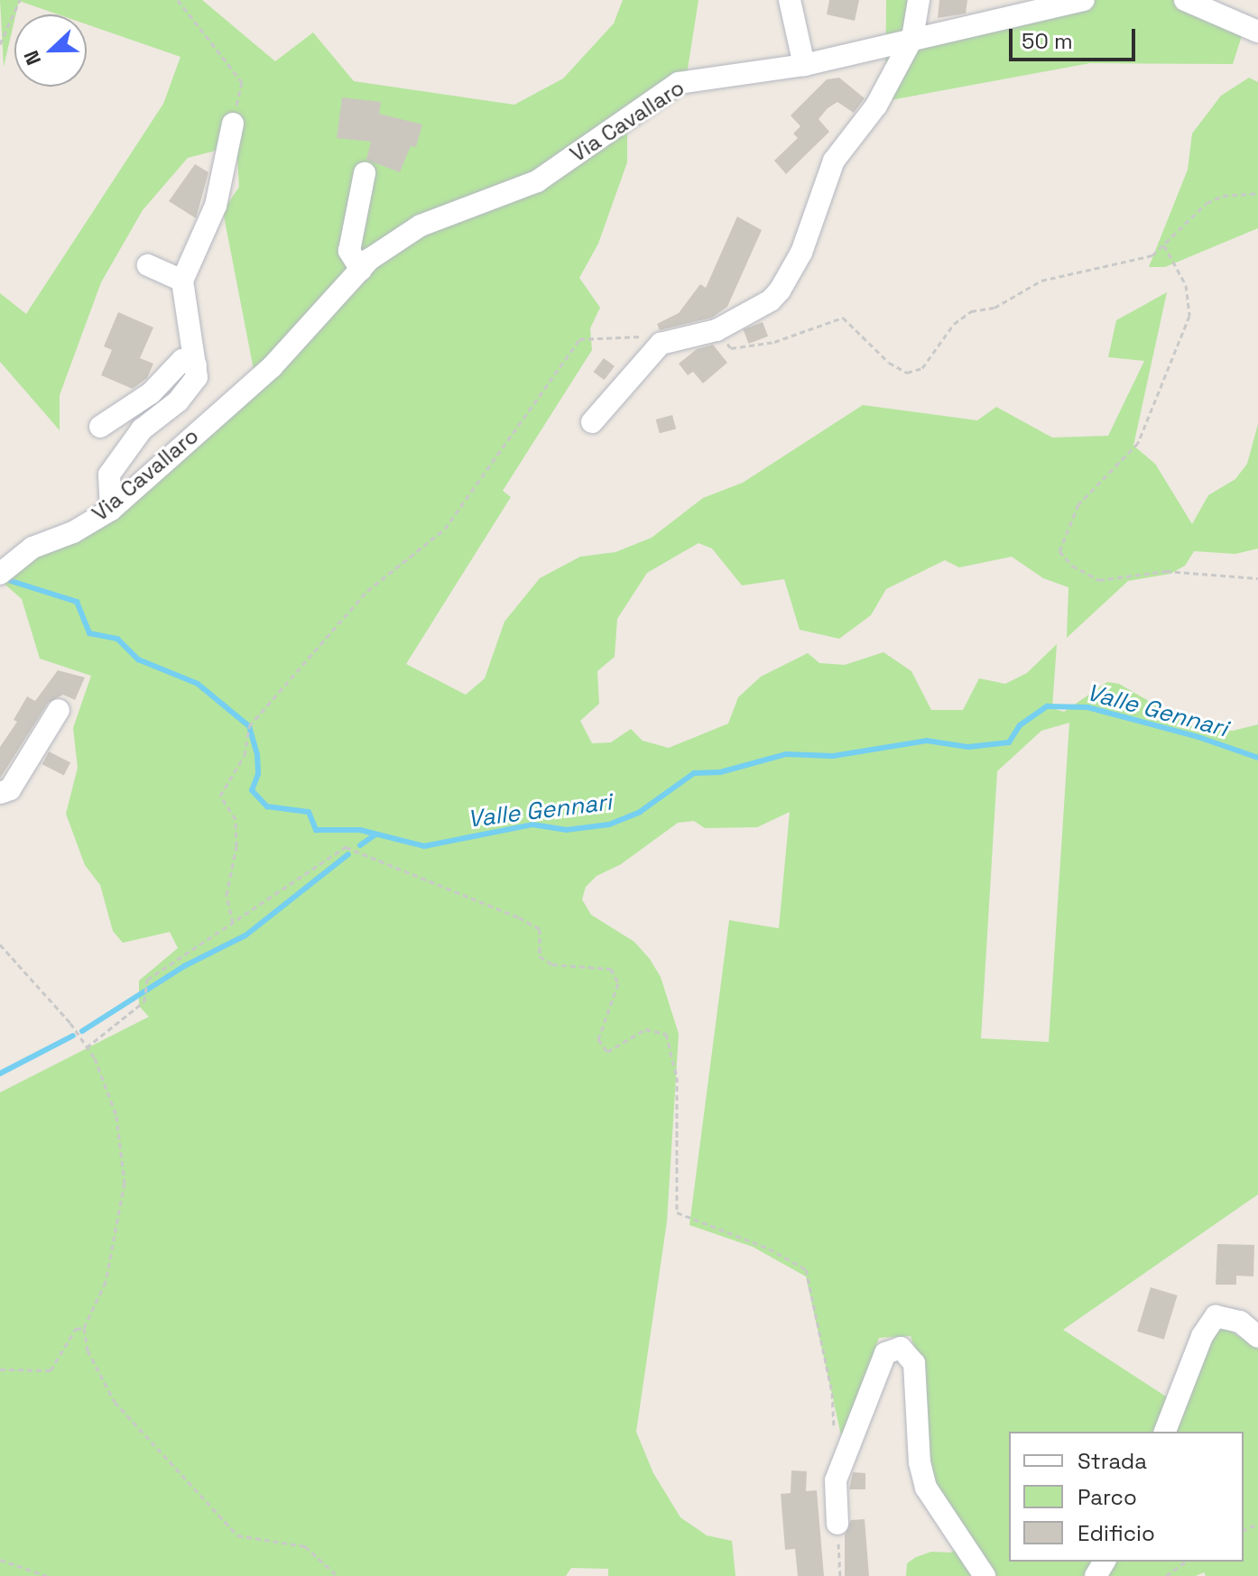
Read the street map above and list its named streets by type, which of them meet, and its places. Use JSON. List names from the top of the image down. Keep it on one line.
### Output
{"streets":{"street":["Via Cavallaro"]},"water":["Valle Gennari"],"legend":["Strada","Parco","Edificio"],"scale_bar":"50 m","north":"left"}
